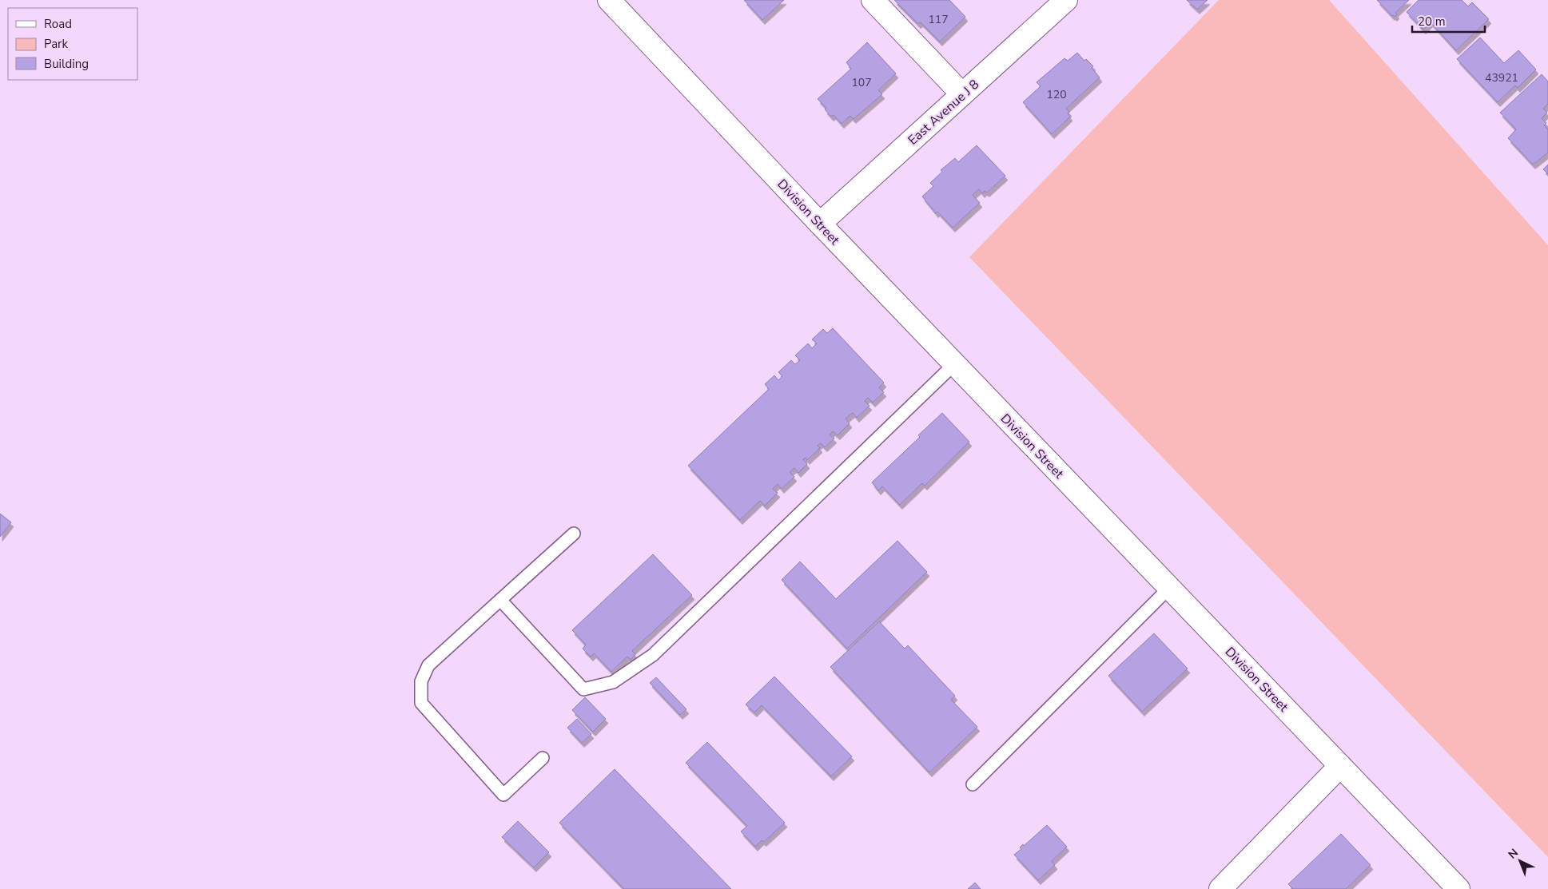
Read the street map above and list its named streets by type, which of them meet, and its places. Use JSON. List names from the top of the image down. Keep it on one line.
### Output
{"streets":{"main road":["East Avenue J 8","Division Street"]},"crossings":[["East Avenue J 8","Division Street"]],"house_numbers":["117","43921","107","120"],"legend":["Road","Park","Building"],"scale_bar":"20 m","north":"top left"}
